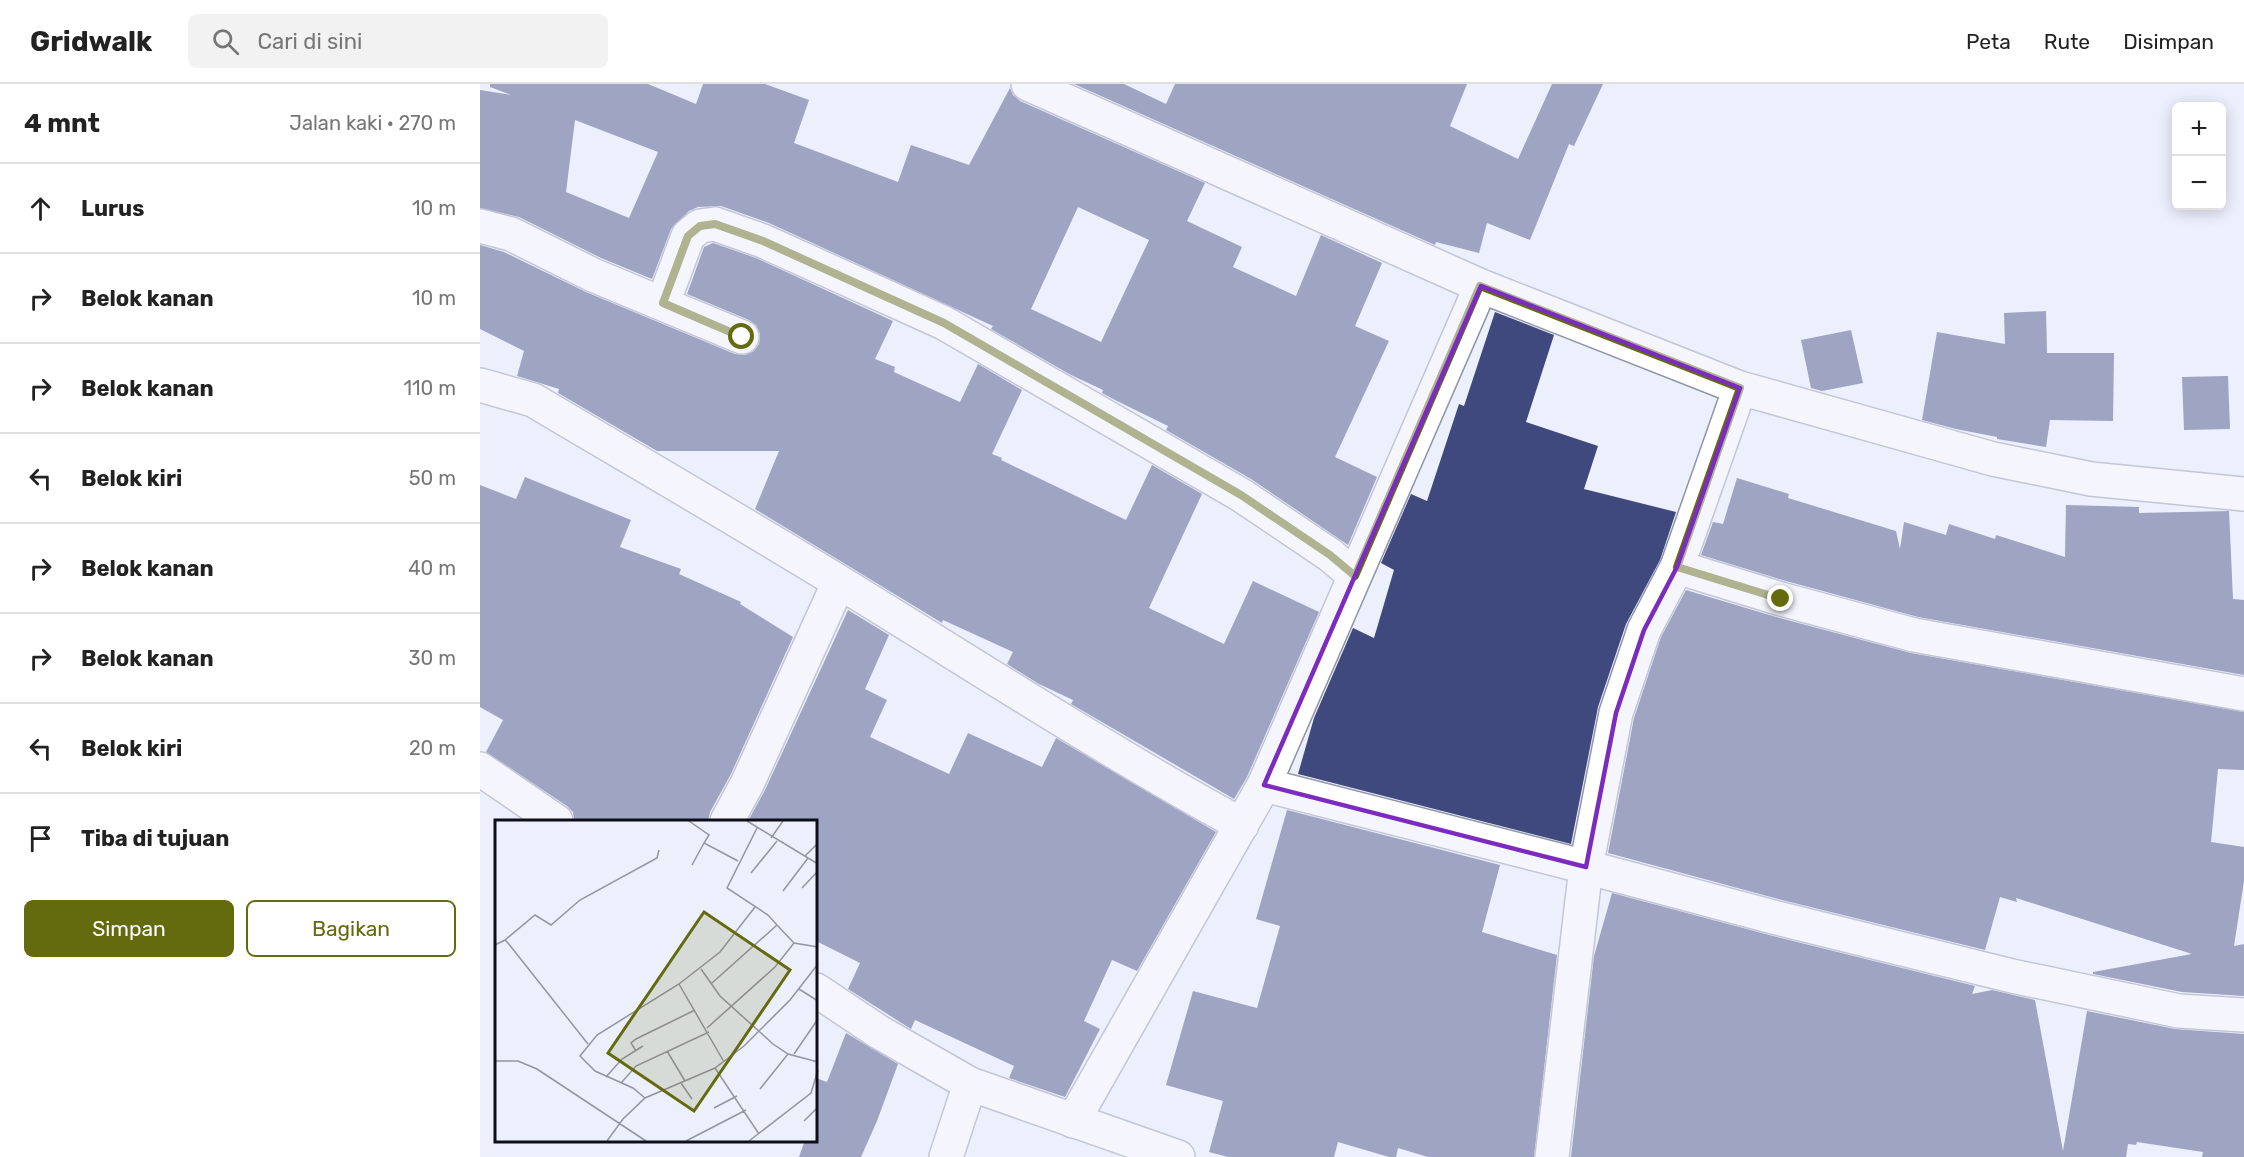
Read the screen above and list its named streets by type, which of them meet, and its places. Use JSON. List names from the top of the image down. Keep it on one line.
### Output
{"page":{"header":"Gridwalk","search":"Cari di sini","nav":["Peta","Rute","Disimpan"],"heading":["4 mnt","Jalan kaki · 270 m"],"map_buttons":["+","−"],"list":[["Lurus","10 m"],["Belok kanan","10 m"],["Belok kanan","110 m"],["Belok kiri","50 m"],["Belok kanan","40 m"],["Belok kanan","30 m"],["Belok kiri","20 m"],"Tiba di tujuan"],"buttons":["Simpan","Bagikan"]}}
